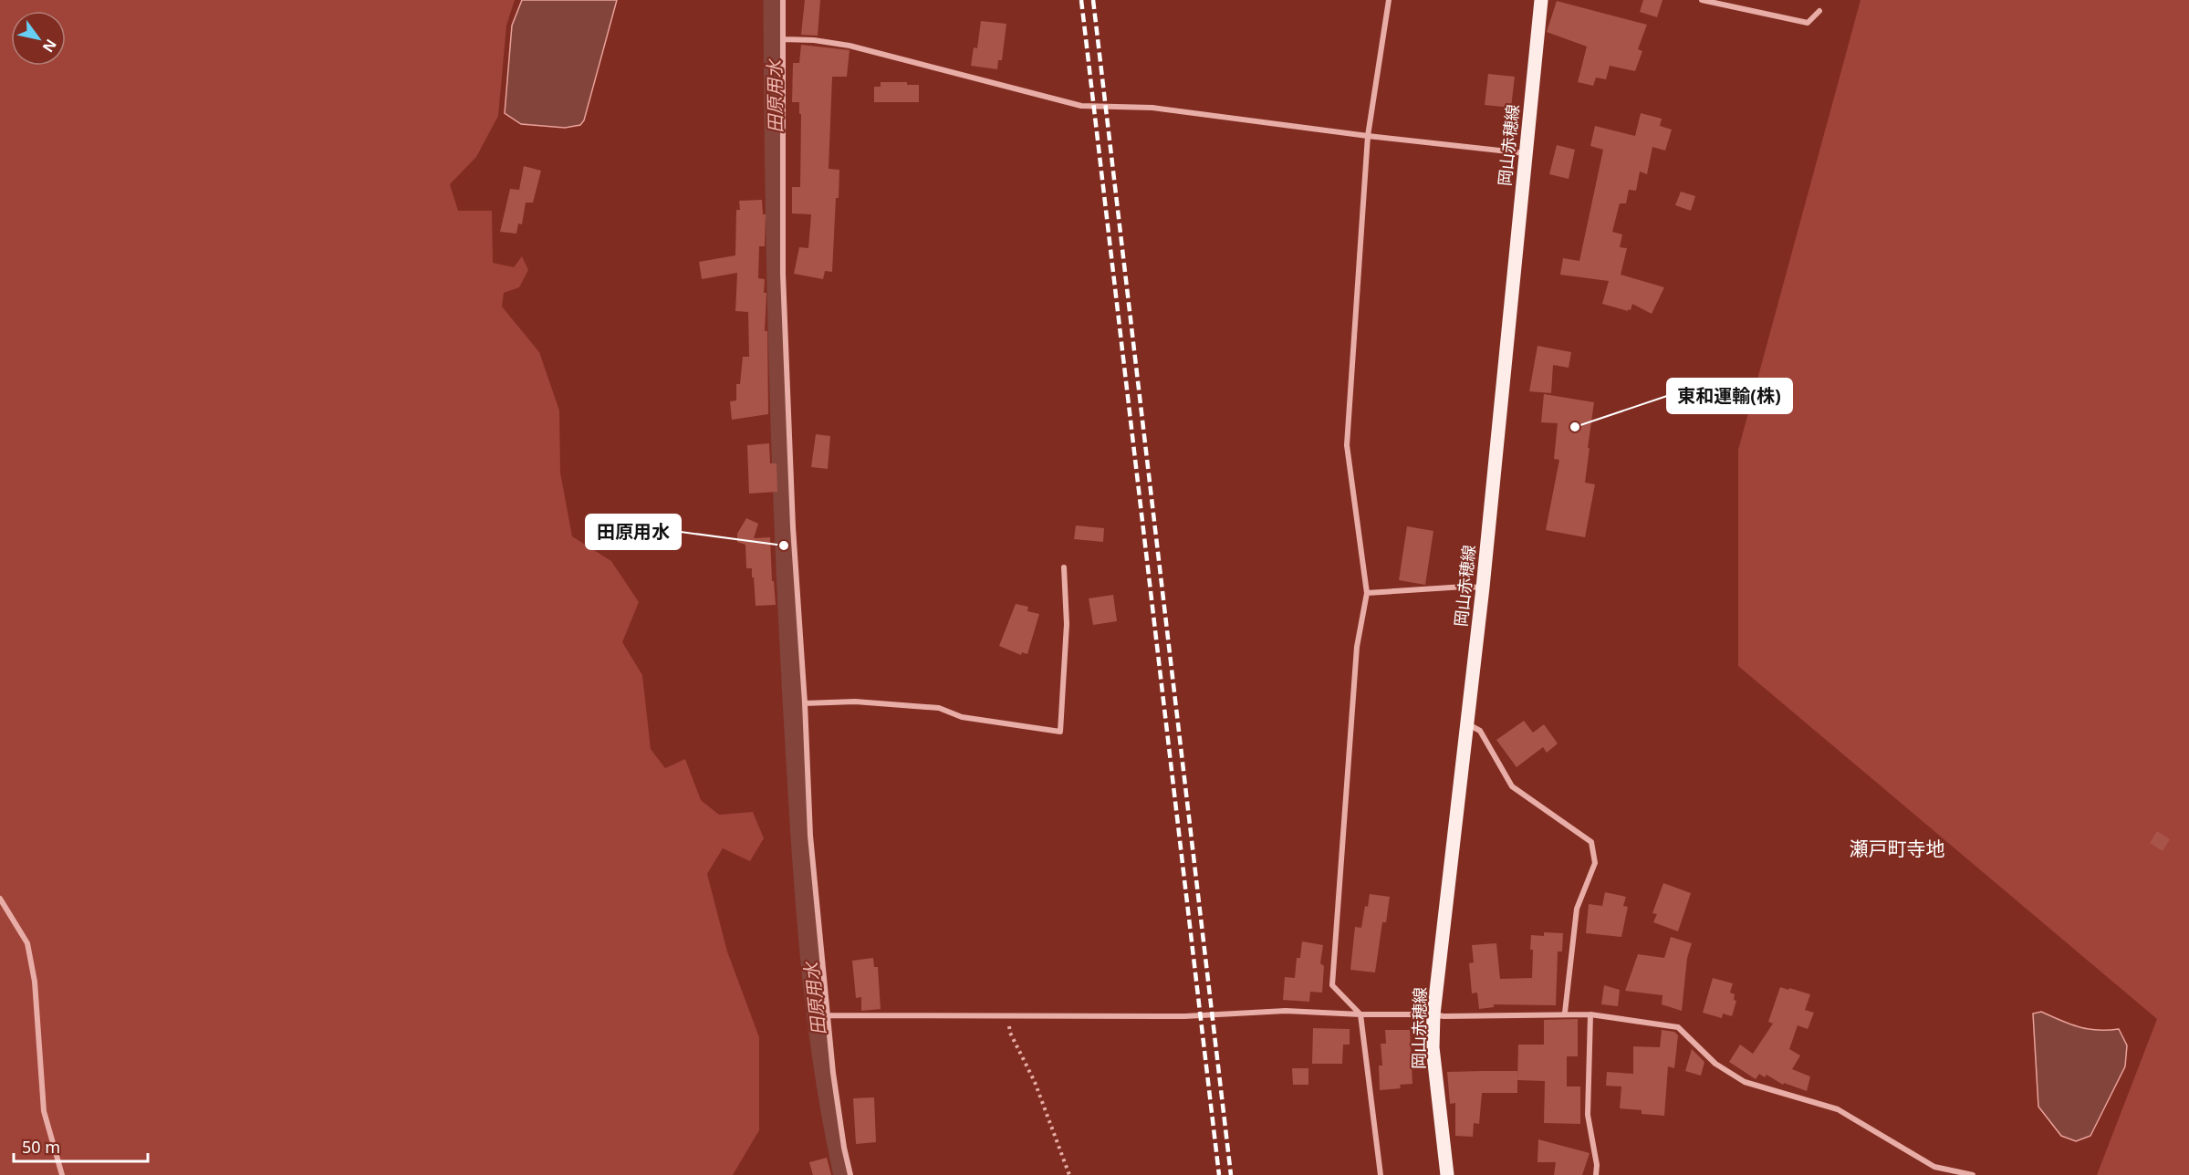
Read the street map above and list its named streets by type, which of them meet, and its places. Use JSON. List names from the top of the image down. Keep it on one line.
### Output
{"streets":{"main road":["岡山赤穂線"]},"districts":["瀬戸町寺地"],"water":["田原用水"],"places":["東和運輸(株)","田原用水"],"scale_bar":"50 m","north":"bottom right"}
